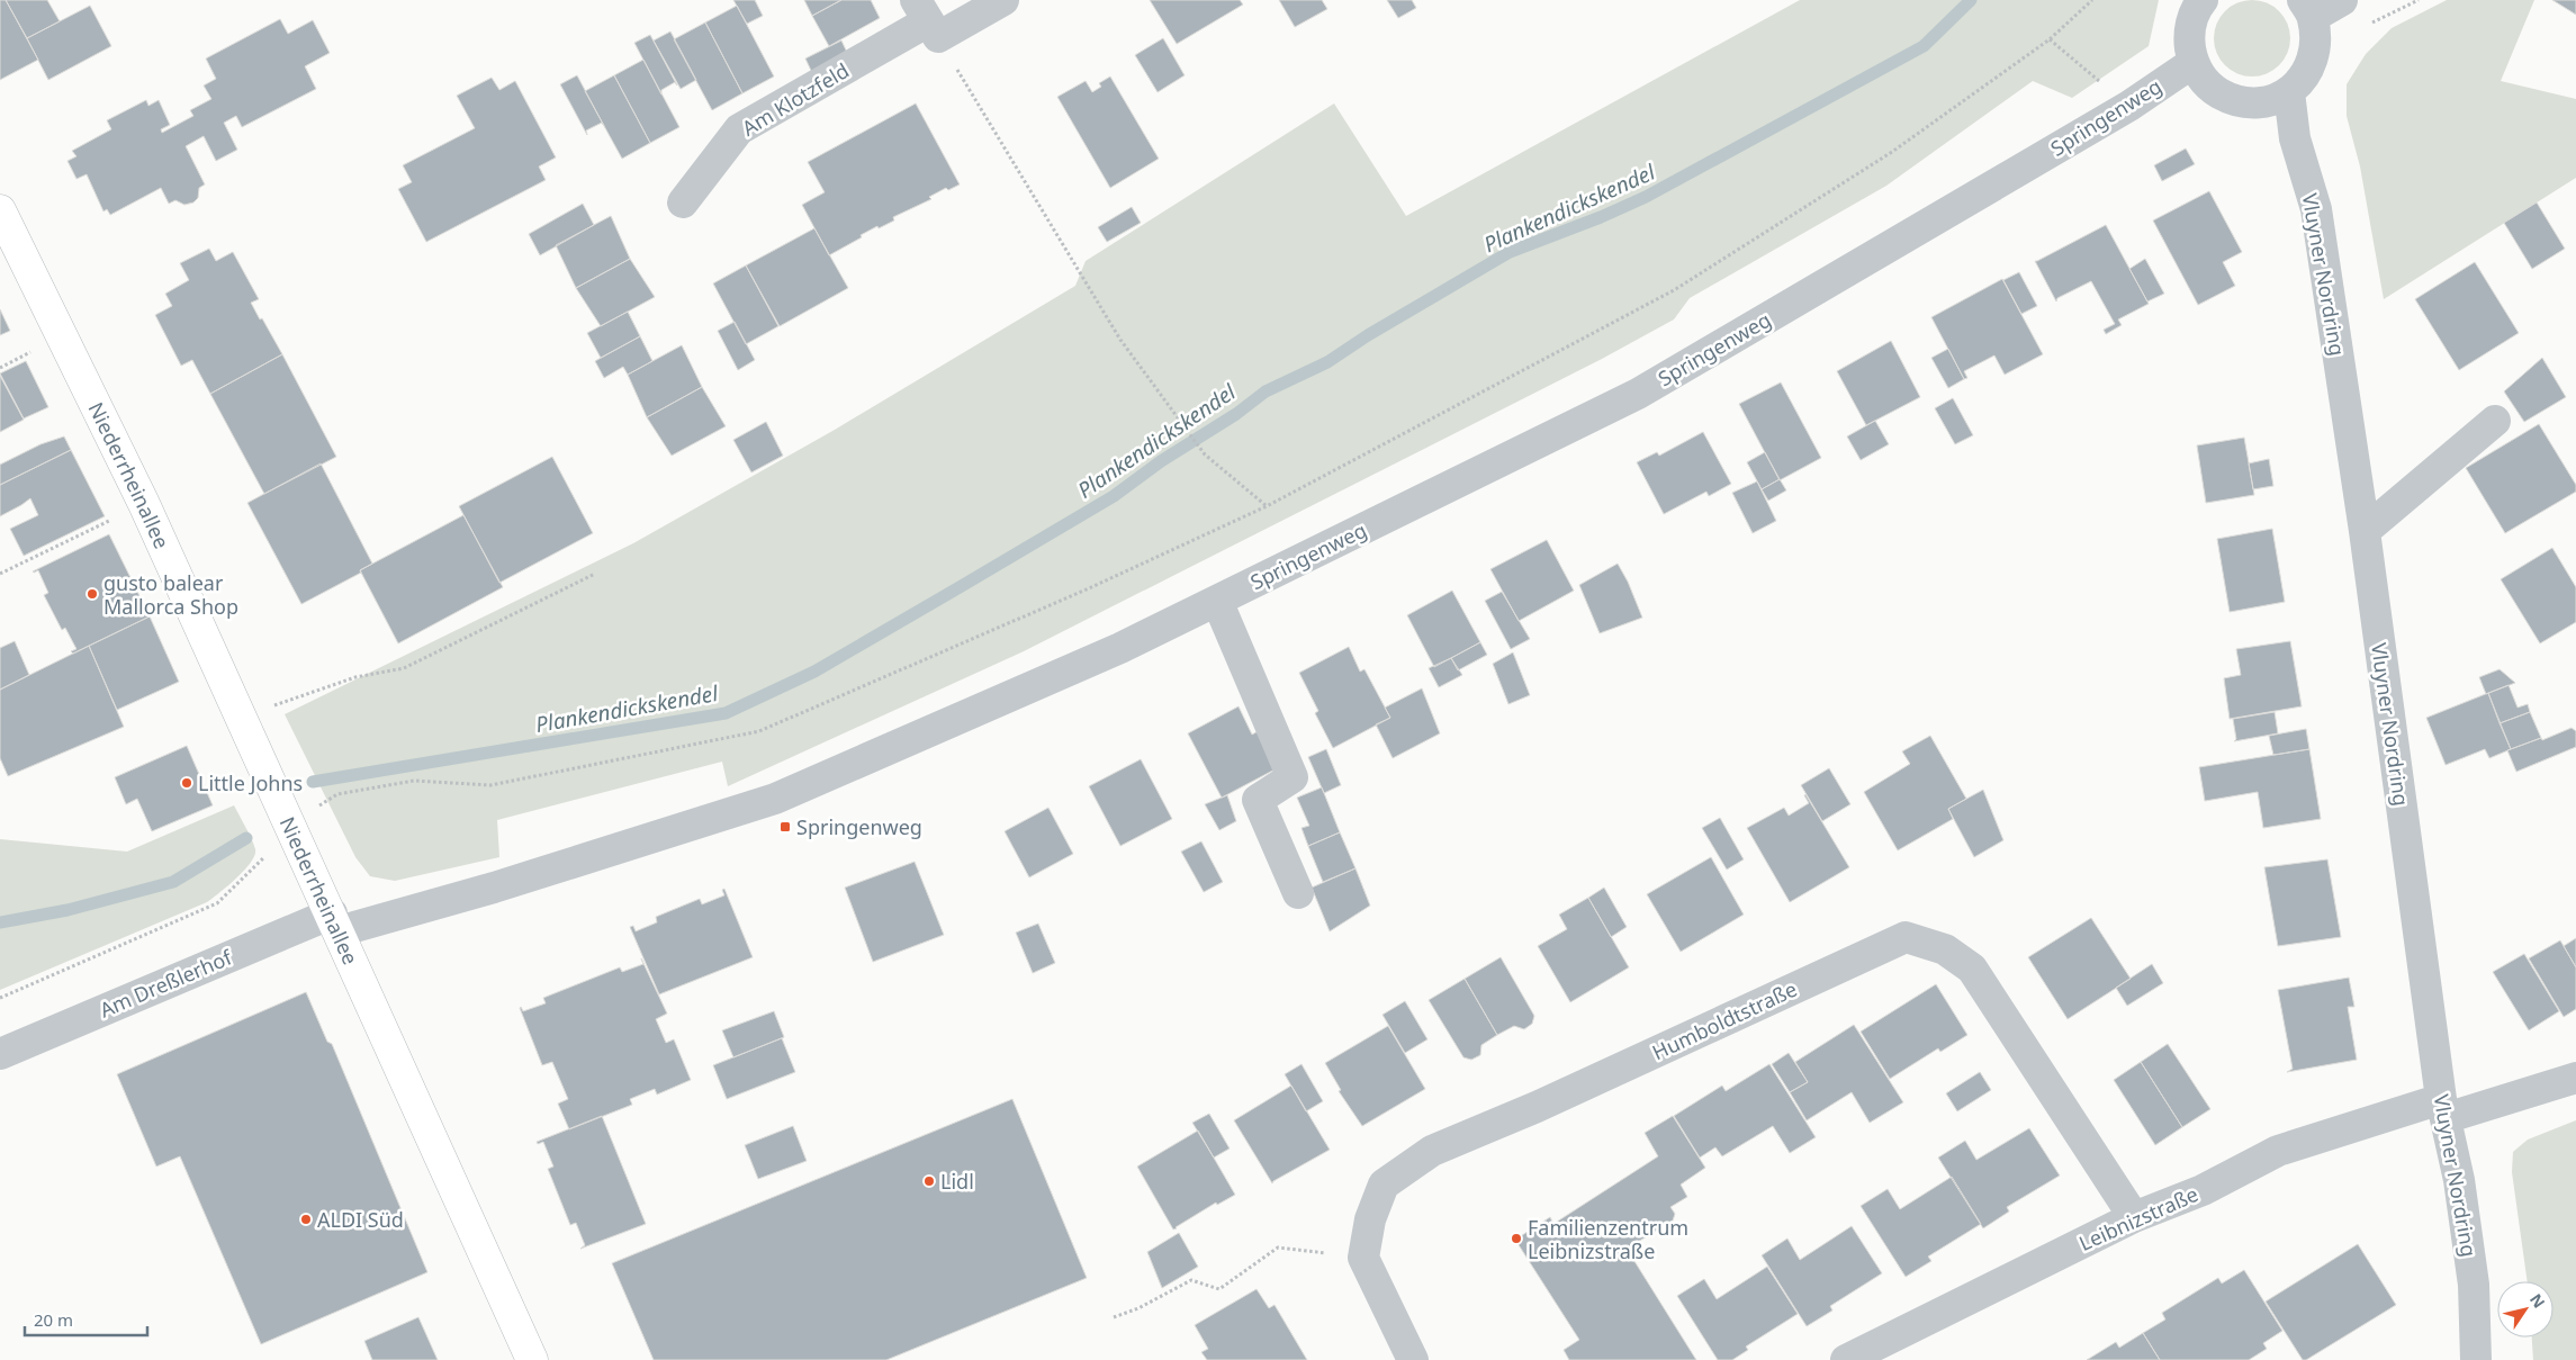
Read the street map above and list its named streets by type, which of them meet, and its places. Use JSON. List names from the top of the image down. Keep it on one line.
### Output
{"streets":{"main road":["Niederrheinallee"],"street":["Am Klotzfeld","Springenweg","Vluyner Nordring","Am Dreßlerhof","Humboldtstraße","Leibnizstraße"]},"crossings":[["Springenweg","Niederrheinallee"],["Springenweg","Am Dreßlerhof"],["Vluyner Nordring","Leibnizstraße"],["Niederrheinallee","Am Dreßlerhof"],["Humboldtstraße","Leibnizstraße"]],"water":["Plankendickskendel"],"places":{"other":["gusto balear Mallorca Shop","Little Johns","Lidl","ALDI Süd","Familienzentrum Leibnizstraße"],"transit":["Springenweg"]},"scale_bar":"20 m","north":"top right"}
